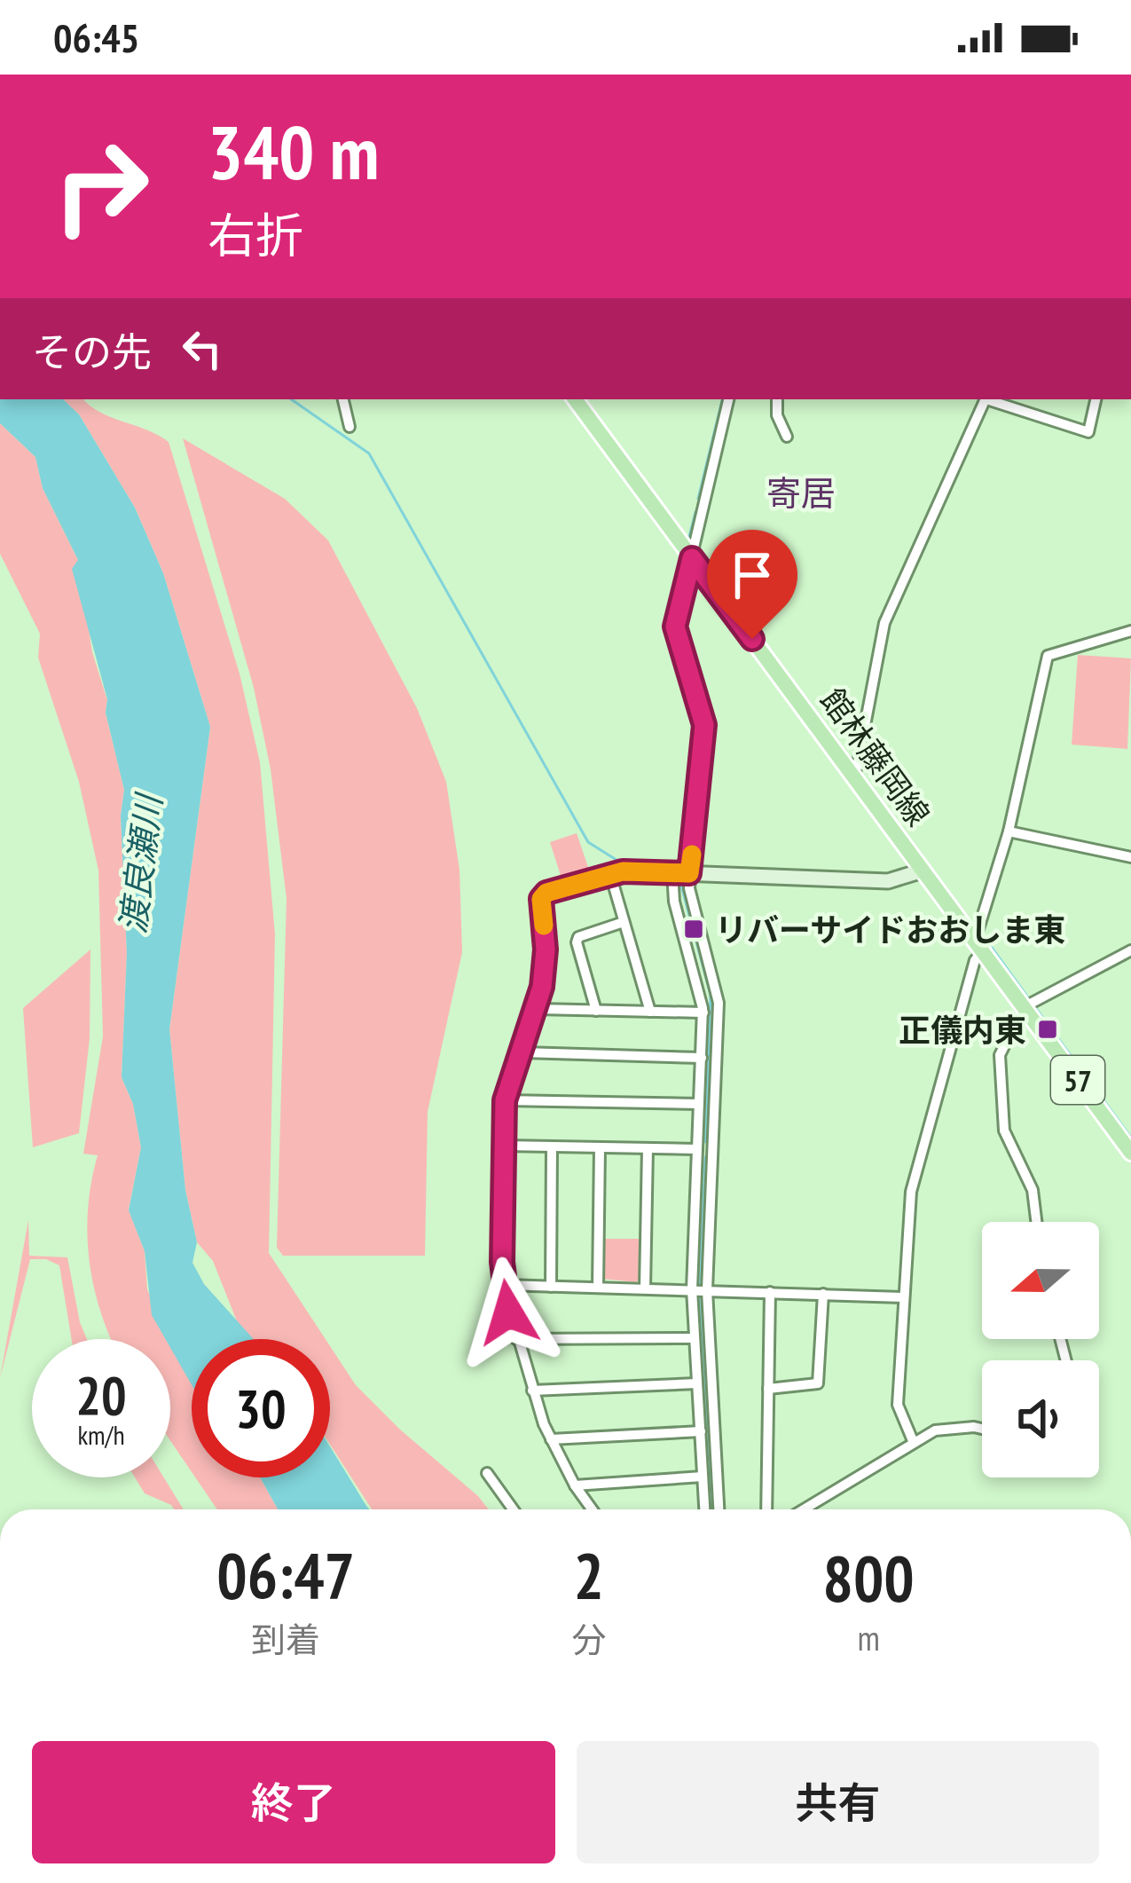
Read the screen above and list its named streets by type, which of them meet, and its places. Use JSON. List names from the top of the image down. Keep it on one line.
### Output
{"streets":{"main road":["館林藤岡線","57"]},"districts":["寄居"],"water":["渡良瀬川"],"places":{"transit":["リバーサイドおおしま東","正儀内東"]},"north":"left","page":{"status":"06:45","turn":["340 m","右折"],"then":"その先","speed":"20 km/h","limit":"30","eta":["06:47","到着","2","分","800","m"],"buttons":["終了","共有"]}}
